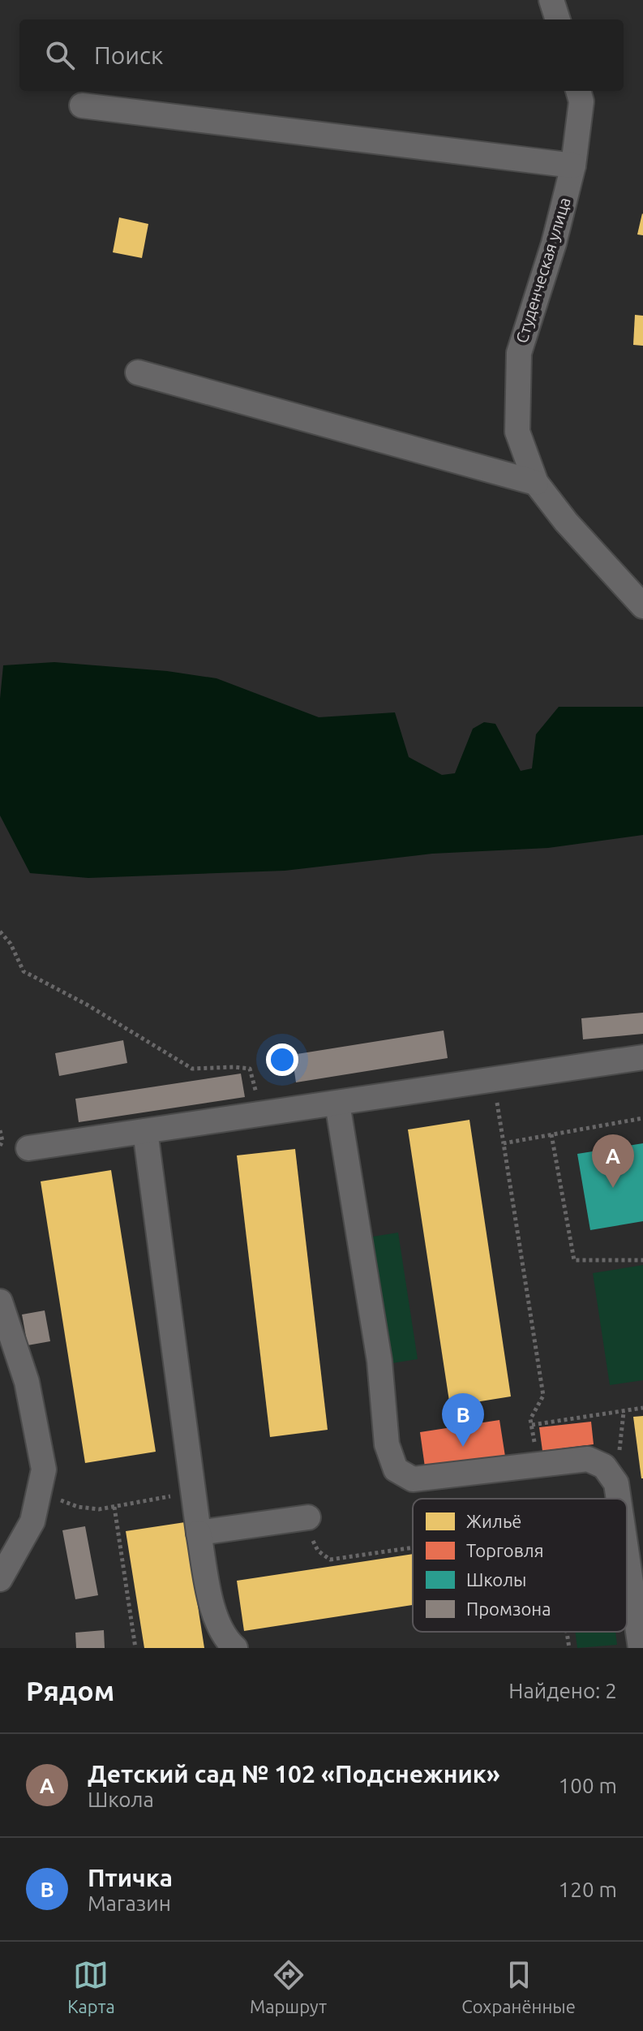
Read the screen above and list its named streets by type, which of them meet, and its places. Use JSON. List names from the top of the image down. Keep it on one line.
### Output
{"streets":{"street":["Студенческая улица"]},"legend":["Жильё","Торговля","Школы","Промзона"],"page":{"search":"Поиск","pins":["A","B"],"heading":["Рядом","Найдено: 2"],"list":[{"mark":"A","name":"Детский сад № 102 «Подснежник»","note":"Школа","value":"100 m"},{"mark":"B","name":"Птичка","note":"Магазин","value":"120 m"}],"nav":["Карта","Маршрут","Сохранённые"]}}
